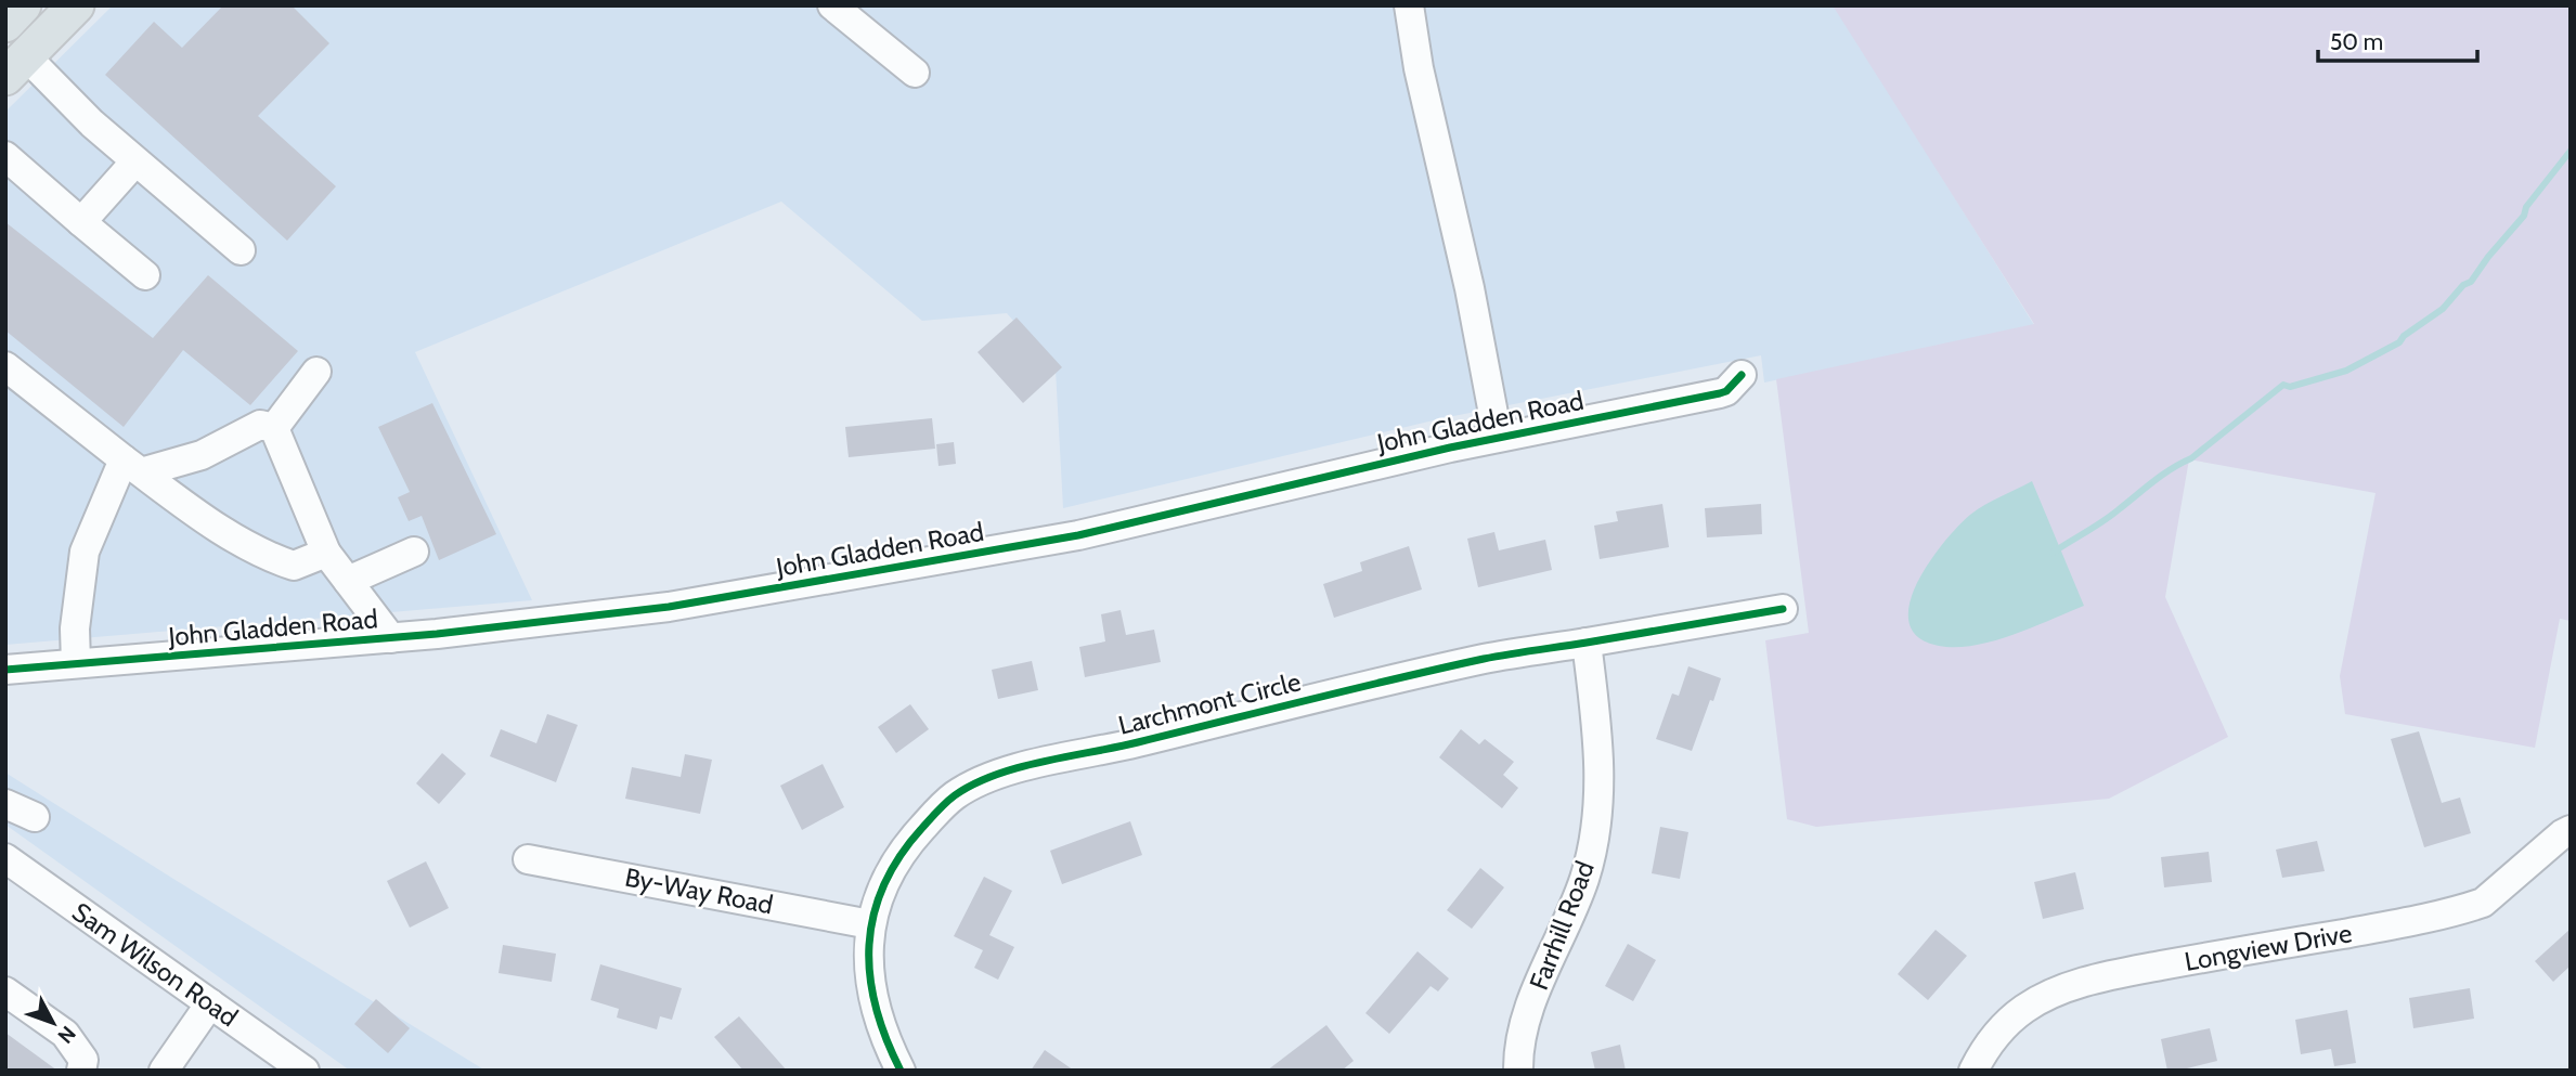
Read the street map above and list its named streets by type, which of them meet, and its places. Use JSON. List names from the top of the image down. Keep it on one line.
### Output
{"streets":{"street":["John Gladden Road","Larchmont Circle","By-Way Road","Farrhill Road","Longview Drive","Sam Wilson Road"]},"crossings":[["Larchmont Circle","By-Way Road"],["Larchmont Circle","Farrhill Road"]],"scale_bar":"50 m","north":"bottom right"}
